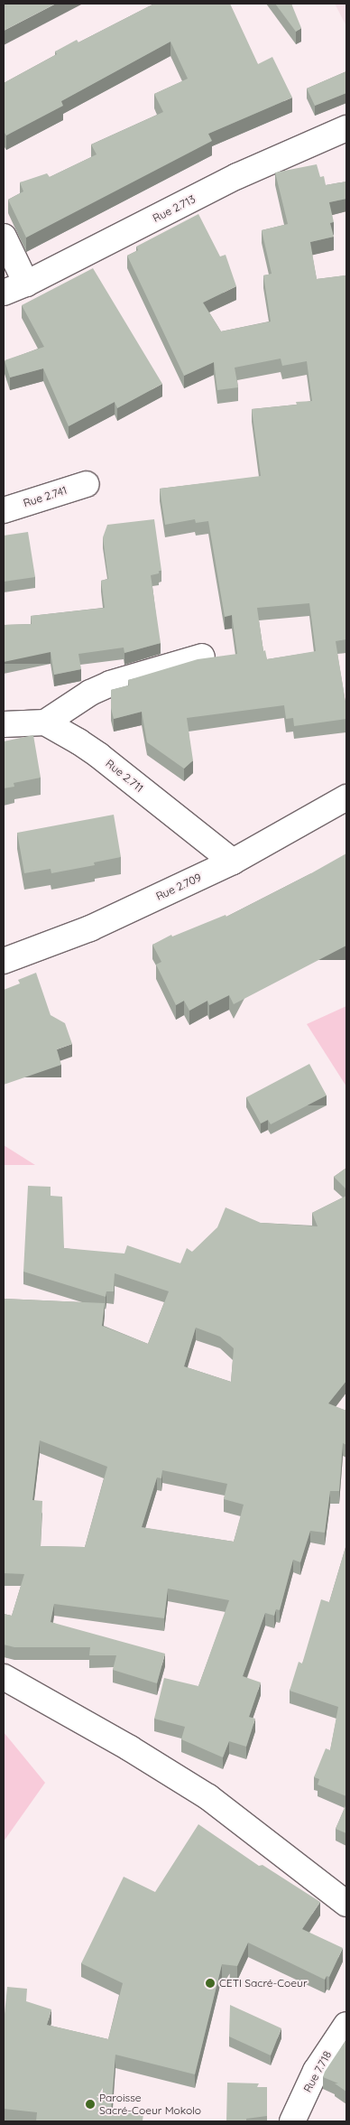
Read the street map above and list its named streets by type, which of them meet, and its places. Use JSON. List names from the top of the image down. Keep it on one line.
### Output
{"streets":{"street":["Rue 2.713","Rue 2.741","Rue 2.711","Rue 2.709","Rue 7.718"]},"crossings":[["Rue 2.711","Rue 2.709"]],"places":["CETI Sacré-Coeur","Paroisse Sacré-Coeur Mokolo"]}
